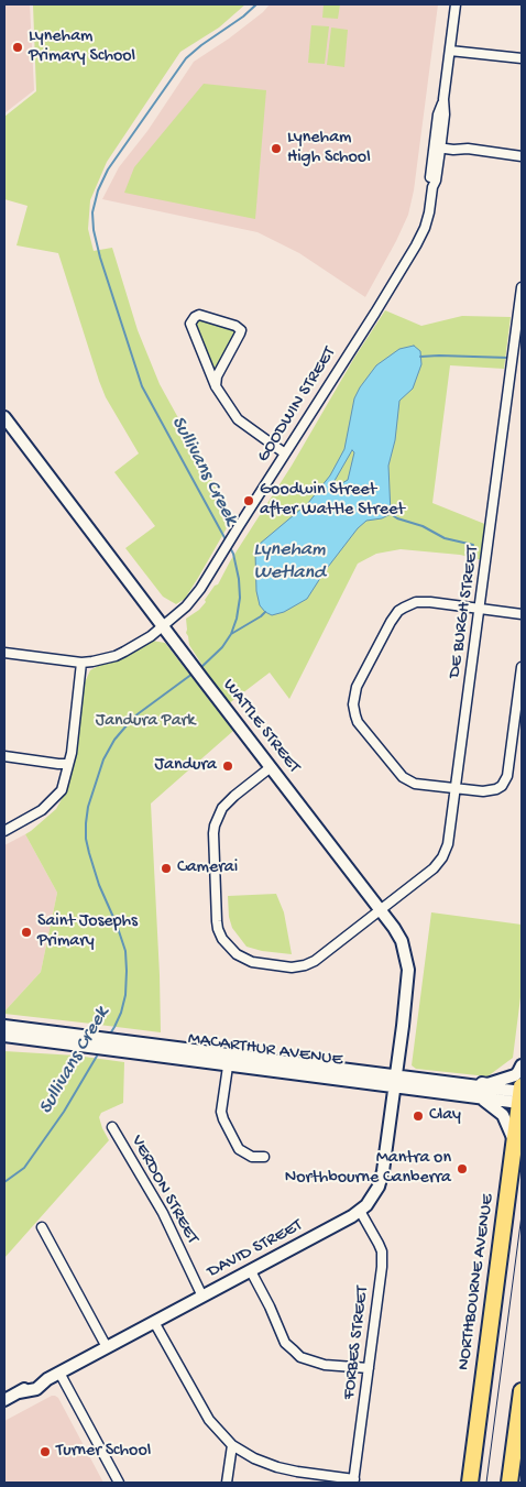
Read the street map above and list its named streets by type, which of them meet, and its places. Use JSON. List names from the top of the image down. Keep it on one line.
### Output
{"streets":{"highway":["NORTHBOURNE AVENUE"],"street":["GOODWIN STREET","DE BURGH STREET","WATTLE STREET","MACARTHUR AVENUE","VERDON STREET","DAVID STREET","FORBES STREET"]},"crossings":[["GOODWIN STREET","WATTLE STREET"],["DE BURGH STREET","WATTLE STREET"],["WATTLE STREET","MACARTHUR AVENUE"],["WATTLE STREET","DAVID STREET"],["MACARTHUR AVENUE","DAVID STREET"],["MACARTHUR AVENUE","NORTHBOURNE AVENUE"],["VERDON STREET","DAVID STREET"],["DAVID STREET","FORBES STREET"]],"water":["Sullivans Creek","Lyneham Wetland"],"parks":["Jandura Park"],"places":["Lyneham Primary School","Lyneham High School","Goodwin Street after Wattle Street","Jandura","Camerai","Saint Josephs Primary","Clay","Mantra on Northbourne Canberra","Turner School"]}
